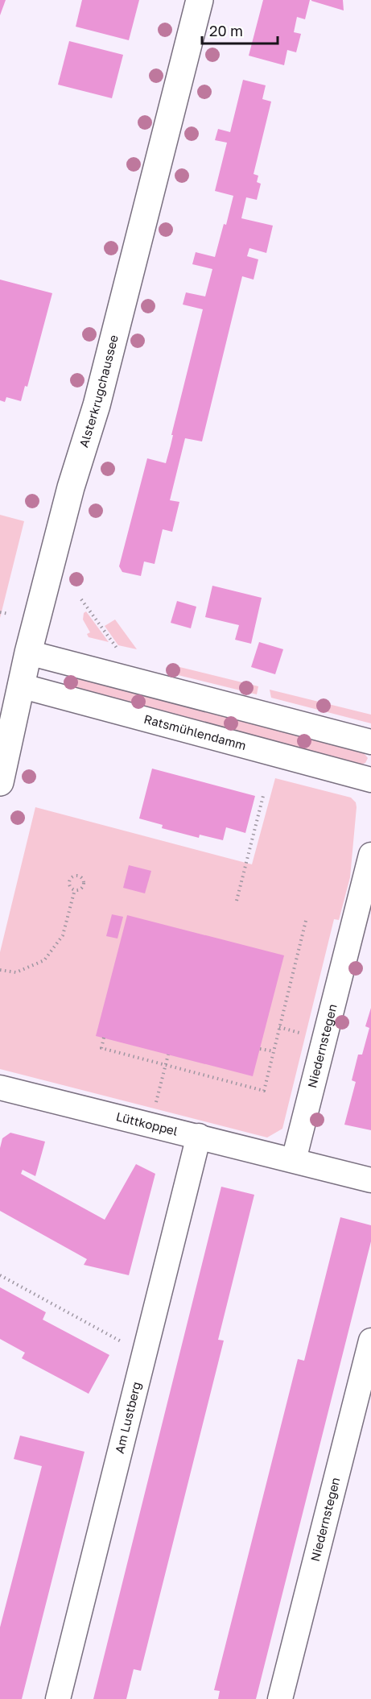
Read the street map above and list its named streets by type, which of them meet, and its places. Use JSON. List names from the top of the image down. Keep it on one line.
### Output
{"streets":{"main road":["Alsterkrugchaussee"],"street":["Ratsmühlendamm","Niedernstegen","Lüttkoppel","Am Lustberg"]},"crossings":[["Alsterkrugchaussee","Ratsmühlendamm"],["Niedernstegen","Lüttkoppel"],["Lüttkoppel","Am Lustberg"]],"scale_bar":"20 m"}
